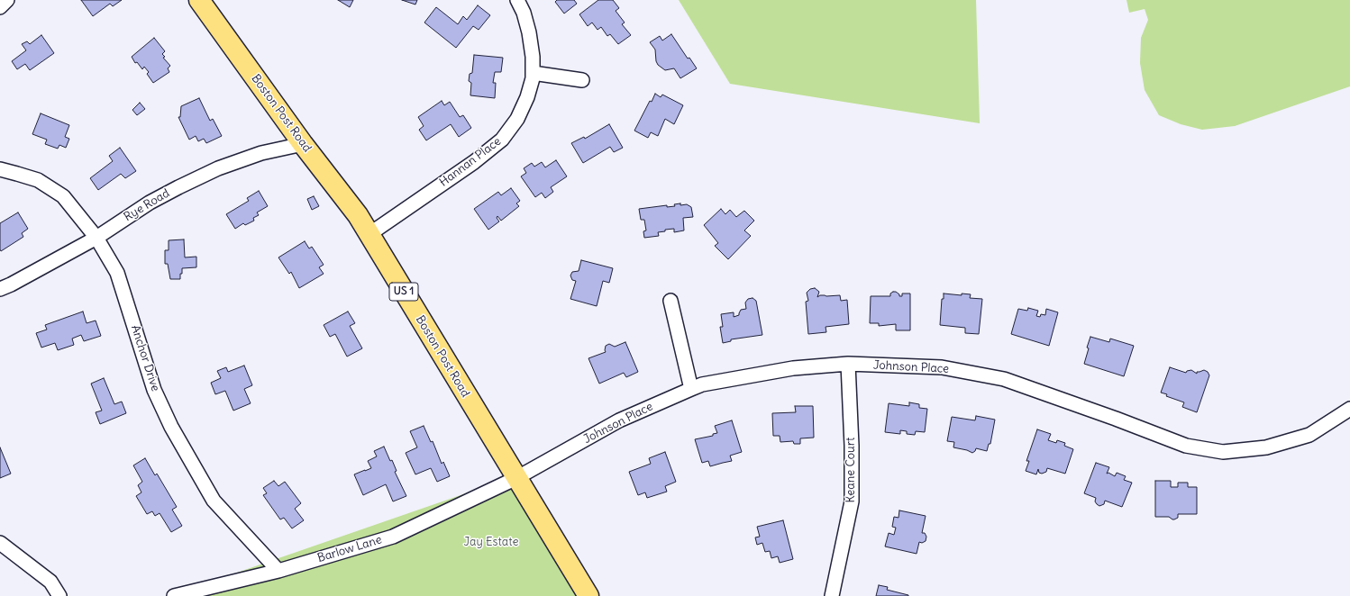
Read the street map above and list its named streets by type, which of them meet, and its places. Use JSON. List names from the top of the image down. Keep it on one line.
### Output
{"streets":{"main road":["Boston Post Road","US 1"],"street":["Hannan Place","Rye Road","Anchor Drive","Johnson Place","Keane Court","Barlow Lane"]},"crossings":[["Boston Post Road","Hannan Place"],["Boston Post Road","Rye Road"],["Boston Post Road","Johnson Place"],["Boston Post Road","Barlow Lane"],["Rye Road","Anchor Drive"],["Anchor Drive","Barlow Lane"],["Johnson Place","Keane Court"],["Johnson Place","Barlow Lane"]],"parks":["Jay Estate"]}
